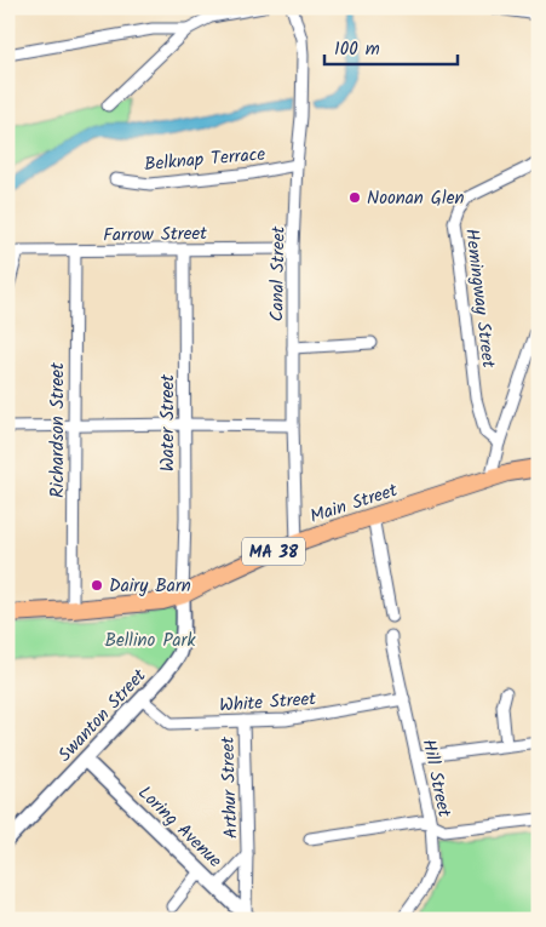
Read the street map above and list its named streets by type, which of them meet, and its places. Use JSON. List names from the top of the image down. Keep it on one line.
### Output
{"streets":{"main road":["Main Street","MA 38"],"street":["Belknap Terrace","Farrow Street","Canal Street","Hemingway Street","Water Street","Richardson Street","White Street","Swanton Street","Hill Street","Arthur Street","Loring Avenue"]},"crossings":[["Belknap Terrace","Canal Street"],["Farrow Street","Canal Street"],["Farrow Street","Water Street"],["Farrow Street","Richardson Street"],["Canal Street","Main Street"],["Hemingway Street","Main Street"],["Water Street","Main Street"],["Water Street","Swanton Street"],["Richardson Street","Main Street"],["Main Street","Swanton Street"],["White Street","Swanton Street"],["White Street","Hill Street"],["White Street","Arthur Street"],["Swanton Street","Loring Avenue"],["Arthur Street","Loring Avenue"]],"parks":["Bellino Park"],"places":["Noonan Glen","Dairy Barn"],"scale_bar":"100 m"}
